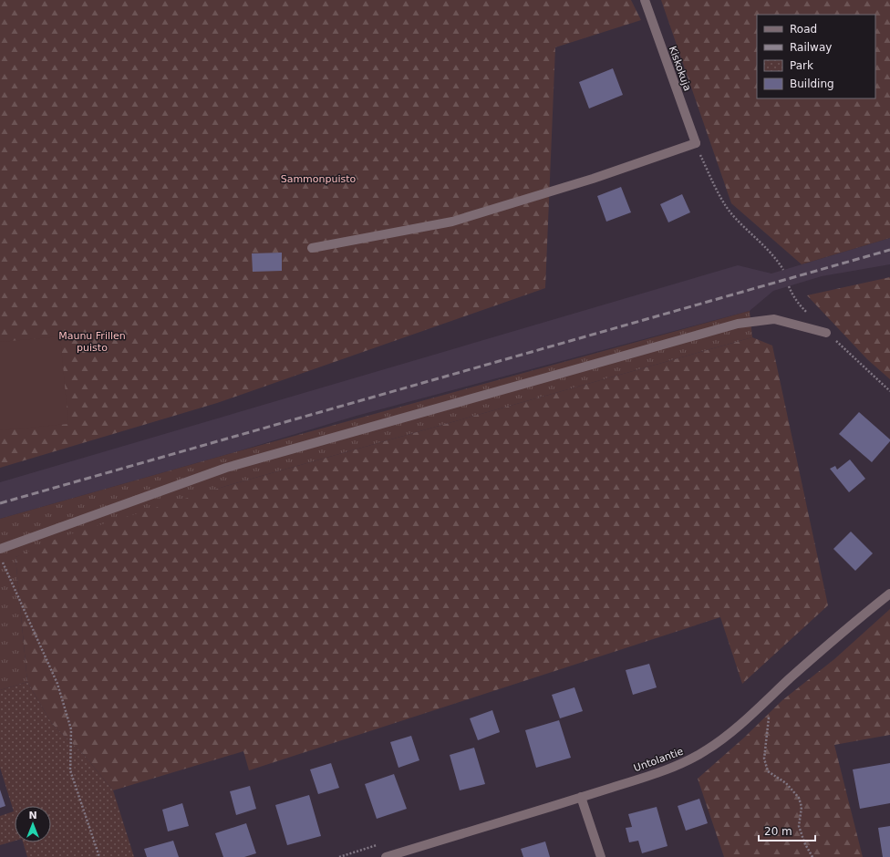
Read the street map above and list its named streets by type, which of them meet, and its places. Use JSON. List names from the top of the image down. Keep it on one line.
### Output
{"streets":{"street":["Kiskokuja","Untolantie"]},"parks":["Sammonpuisto","Maunu Frillen puisto"],"legend":["Road","Railway","Park","Building"],"scale_bar":"20 m","north":"top"}
